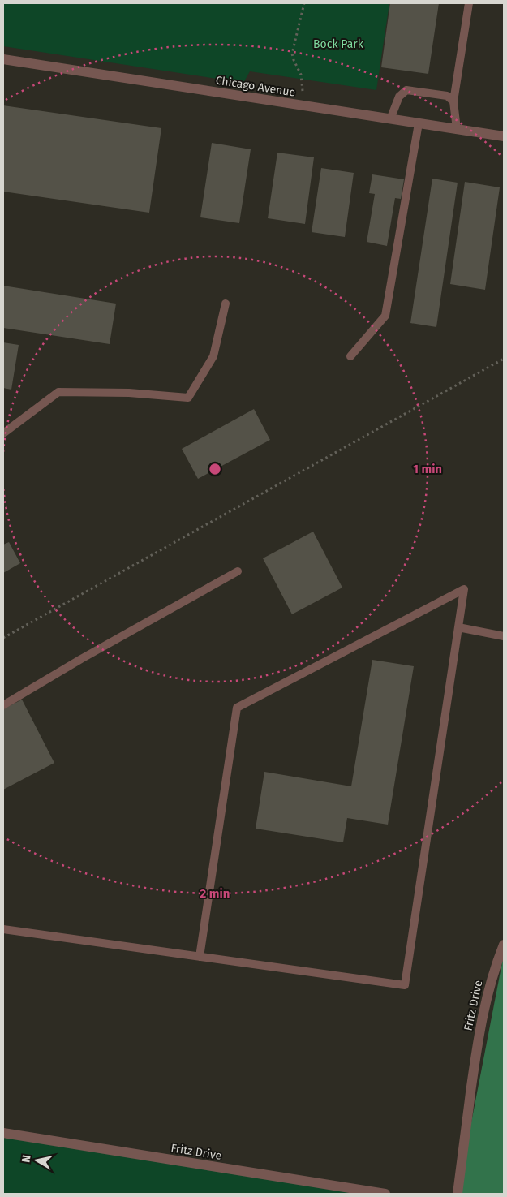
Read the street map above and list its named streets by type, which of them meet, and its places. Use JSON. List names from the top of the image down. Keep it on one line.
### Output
{"streets":{"street":["Chicago Avenue","Fritz Drive"]},"parks":["Bock Park"],"north":"left","rings":["1 min","2 min"]}
